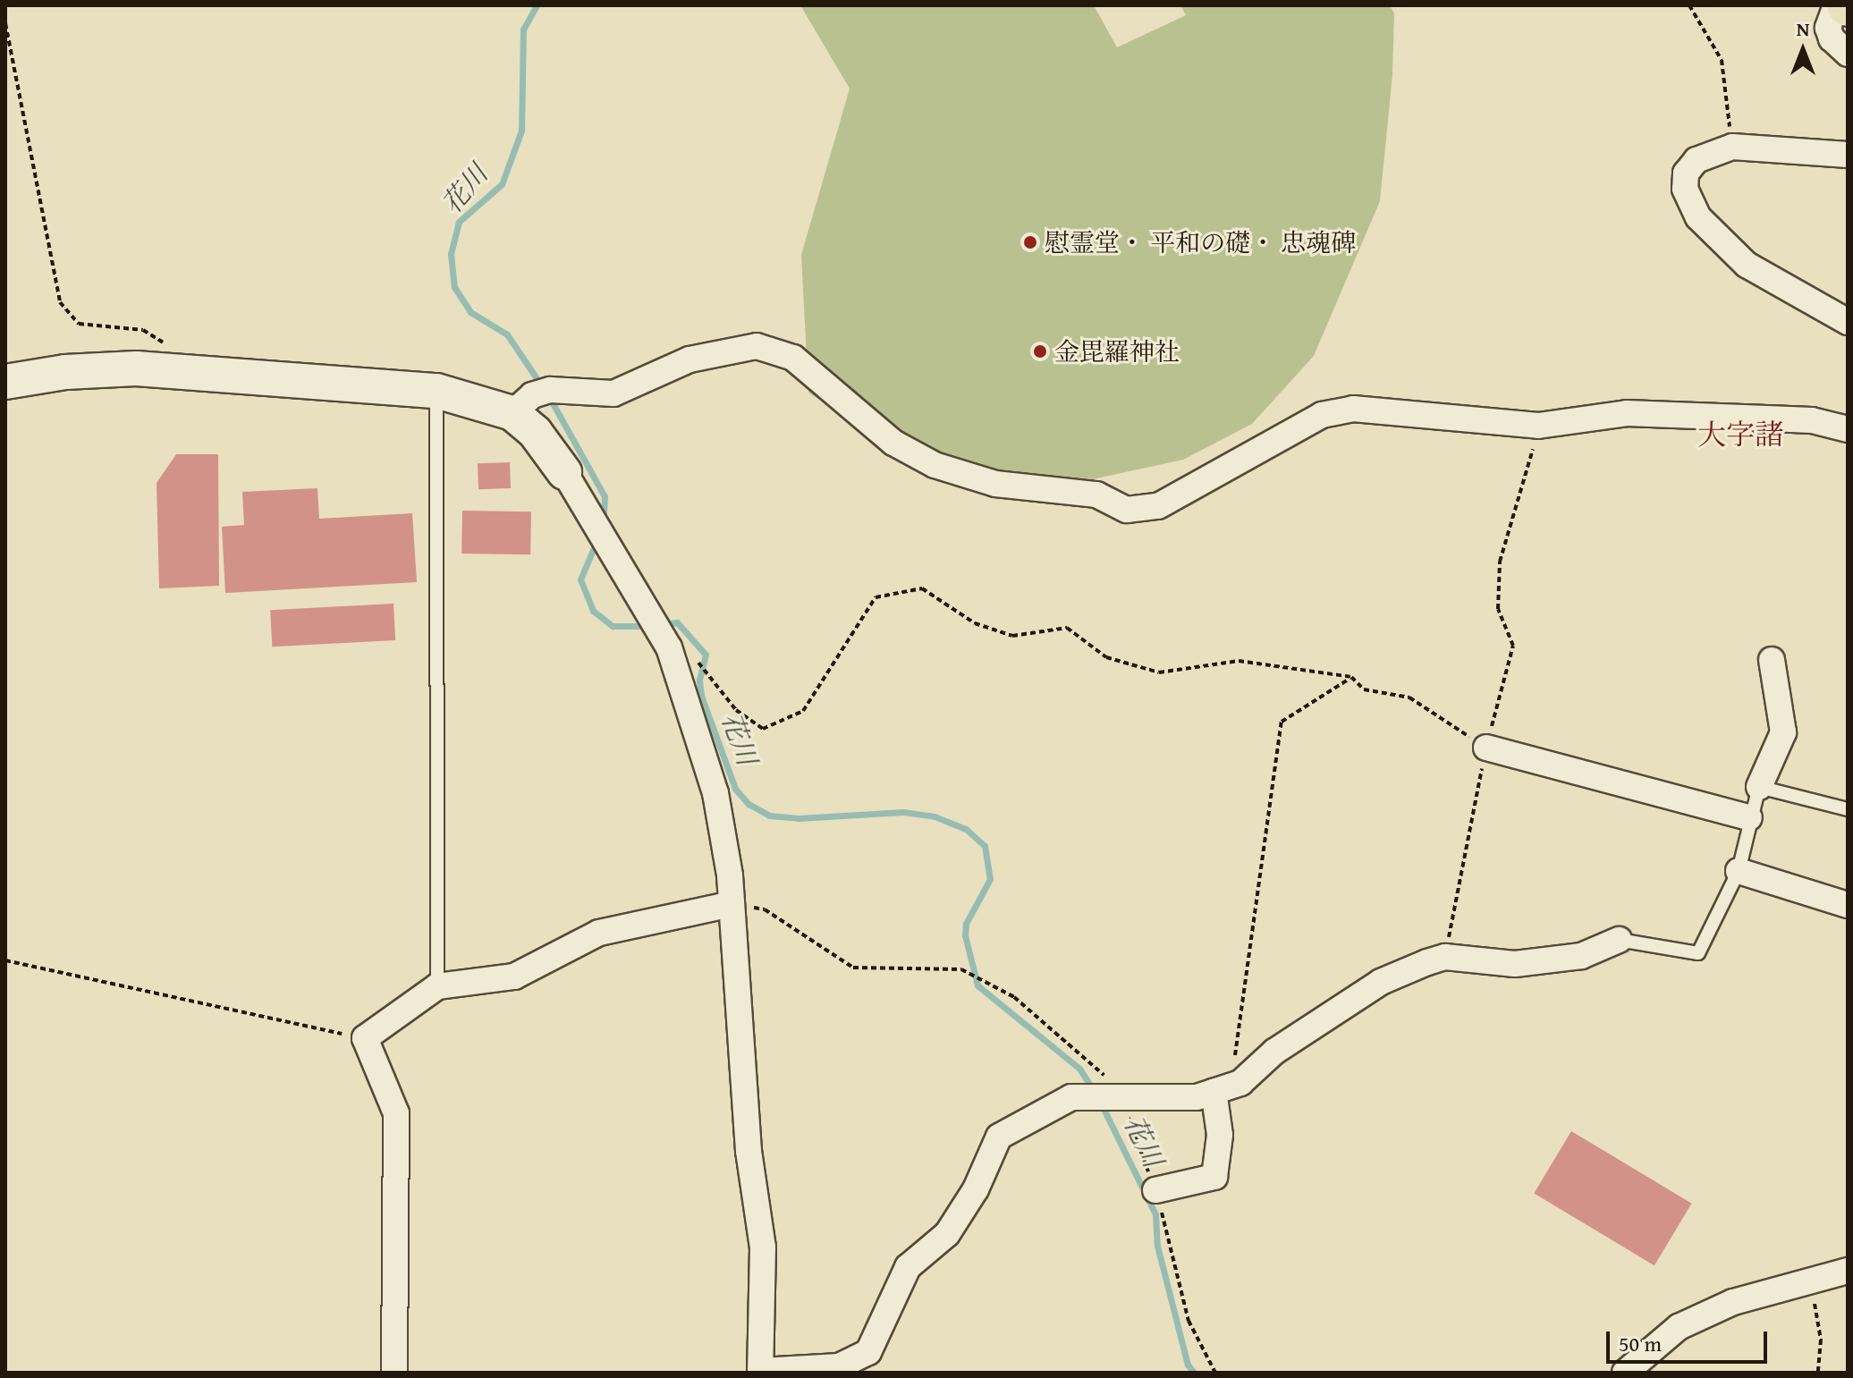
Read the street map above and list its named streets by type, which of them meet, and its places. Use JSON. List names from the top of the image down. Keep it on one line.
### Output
{"districts":["大字諸"],"water":["花川"],"places":["慰霊堂・ 平和の礎・ 忠魂碑","金毘羅神社"],"scale_bar":"50 m","north":"top"}
